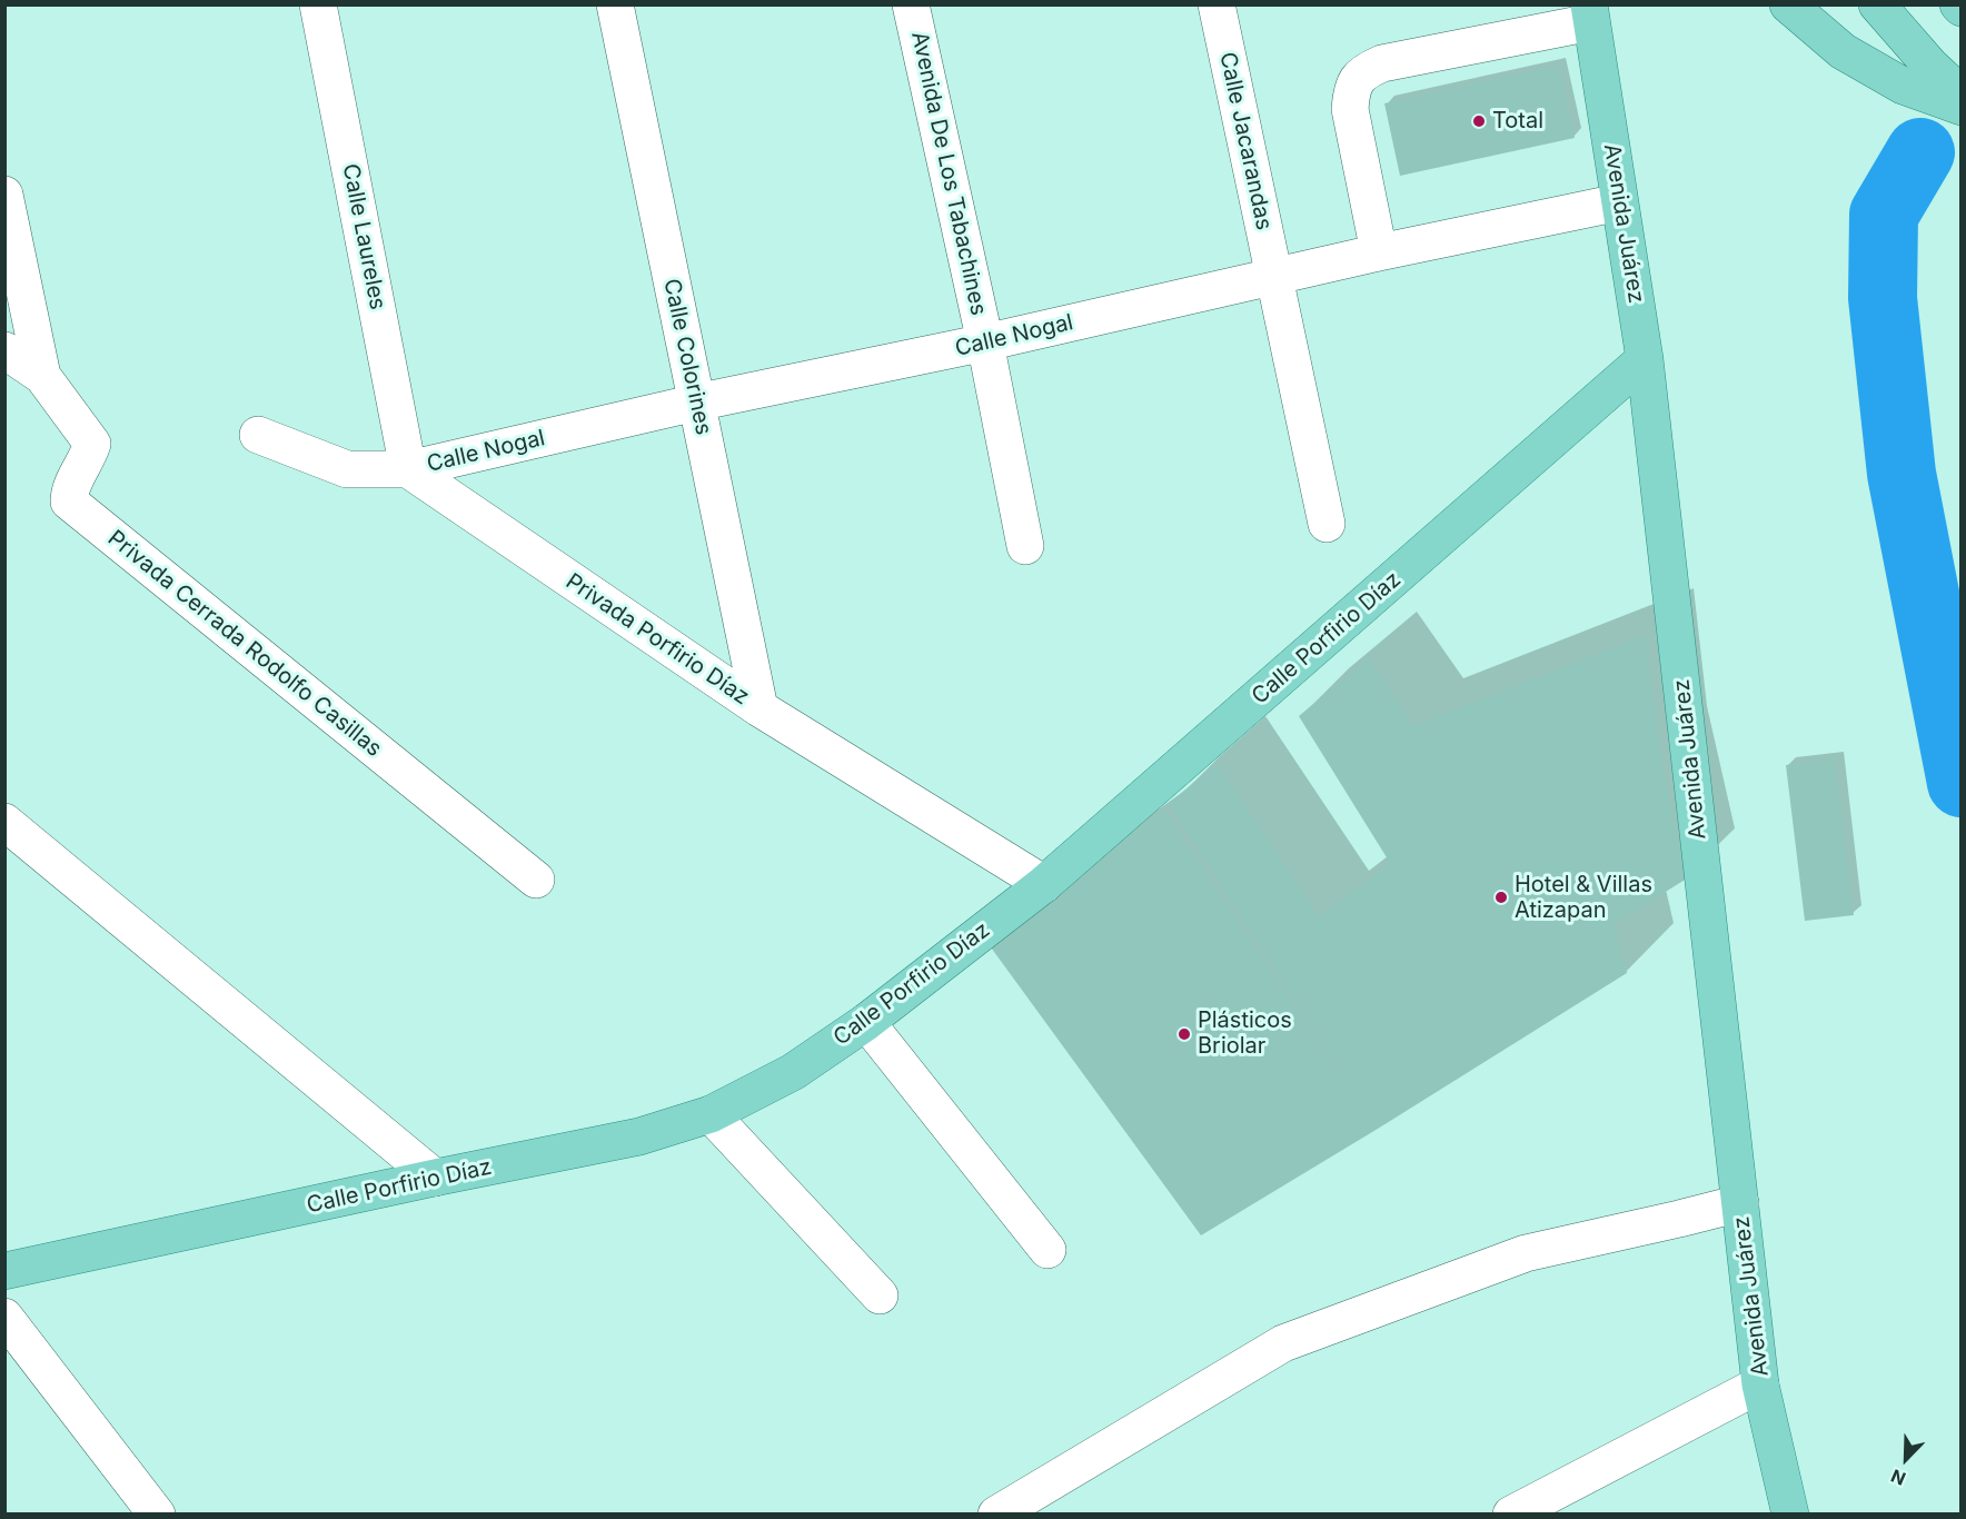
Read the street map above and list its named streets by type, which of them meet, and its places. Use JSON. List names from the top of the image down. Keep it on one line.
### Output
{"streets":{"main road":["Avenida Juárez","Calle Porfirio Díaz"],"street":["Calle Jacarandas","Avenida De Los Tabachines","Calle Laureles","Calle Nogal","Calle Colorines","Privada Porfirio Díaz","Privada Cerrada Rodolfo Casillas"]},"crossings":[["Calle Jacarandas","Calle Nogal"],["Avenida De Los Tabachines","Calle Nogal"],["Avenida Juárez","Calle Nogal"],["Avenida Juárez","Calle Porfirio Díaz"],["Calle Laureles","Calle Nogal"],["Calle Laureles","Privada Porfirio Díaz"],["Calle Nogal","Calle Colorines"],["Calle Nogal","Privada Porfirio Díaz"],["Calle Colorines","Privada Porfirio Díaz"],["Calle Porfirio Díaz","Privada Porfirio Díaz"]],"places":["Total","Hotel & Villas Atizapan","Plásticos Briolar"],"north":"bottom left"}
